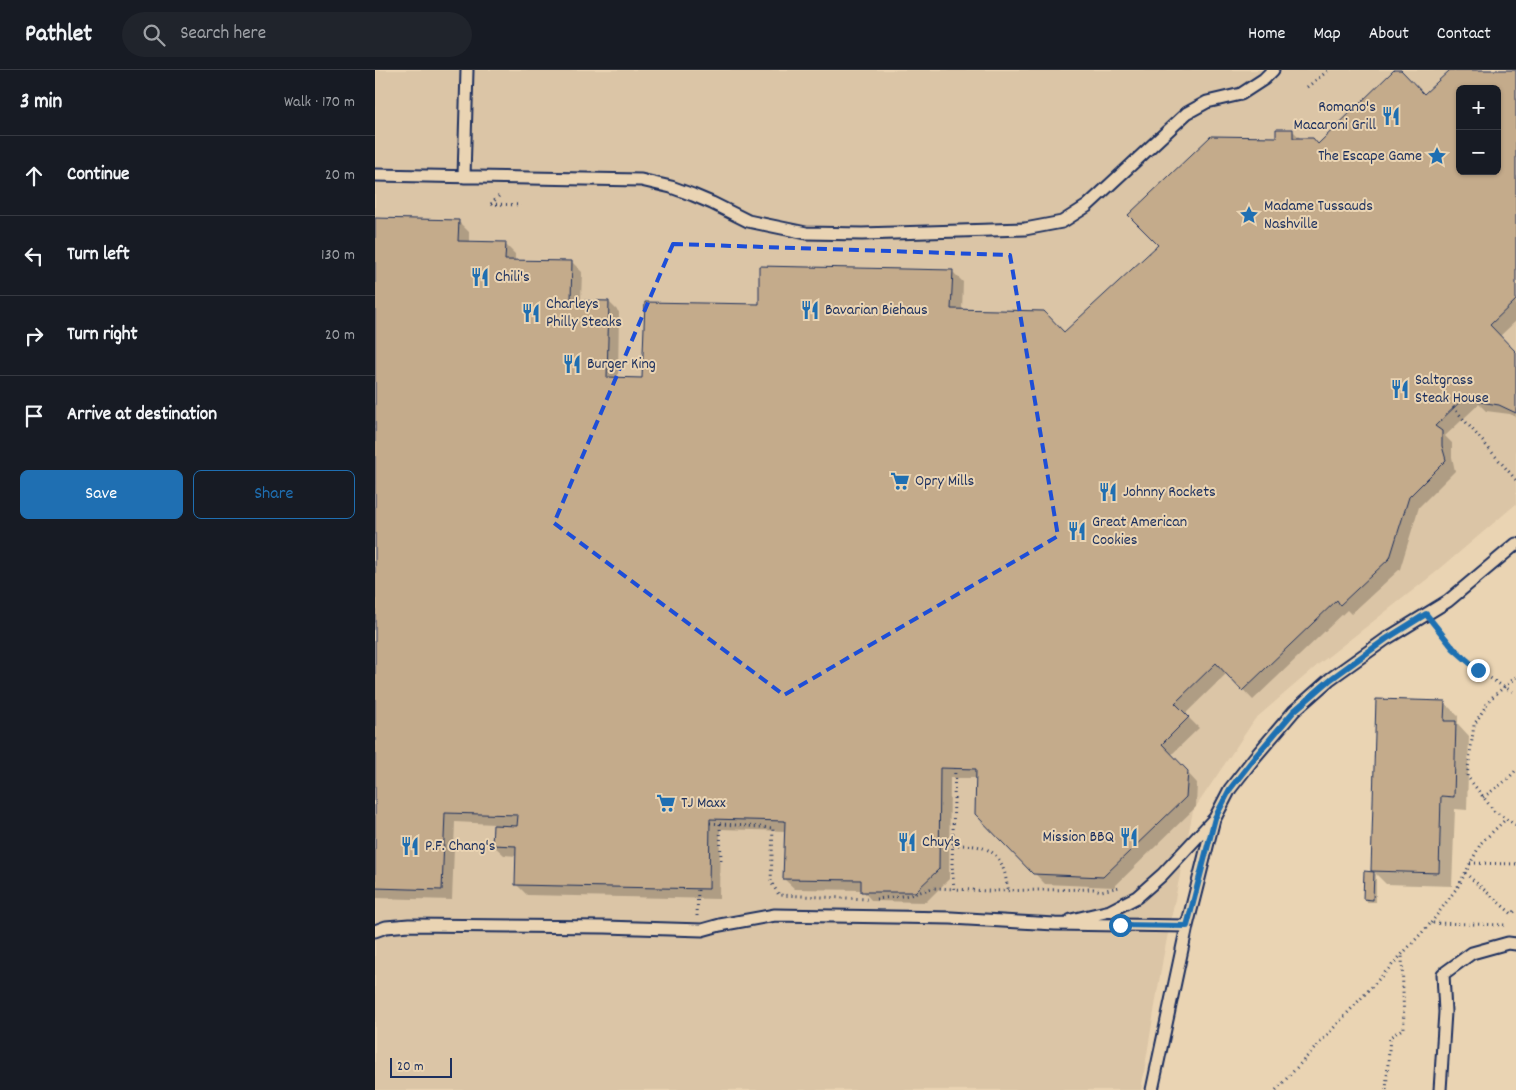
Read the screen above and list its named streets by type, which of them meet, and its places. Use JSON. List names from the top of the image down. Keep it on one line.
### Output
{"places":{"restaurant":["Romano's Macaroni Grill","Chili's","Bavarian Biehaus","Charleys Philly Steaks","Burger King","Saltgrass Steak House","Johnny Rockets","Great American Cookies","Mission BBQ","Chuy's","P.F. Chang's"],"place":["The Escape Game","Madame Tussauds Nashville"],"supermarket":["Opry Mills","TJ Maxx"]},"scale_bar":"20 m","page":{"header":"Pathlet","search":"Search here","nav":["Home","Map","About","Contact"],"heading":["3 min","Walk · 170 m"],"map_buttons":["+","−"],"list":[["Continue","20 m"],["Turn left","130 m"],["Turn right","20 m"],"Arrive at destination"],"buttons":["Save","Share"],"scale":"20 m"}}
